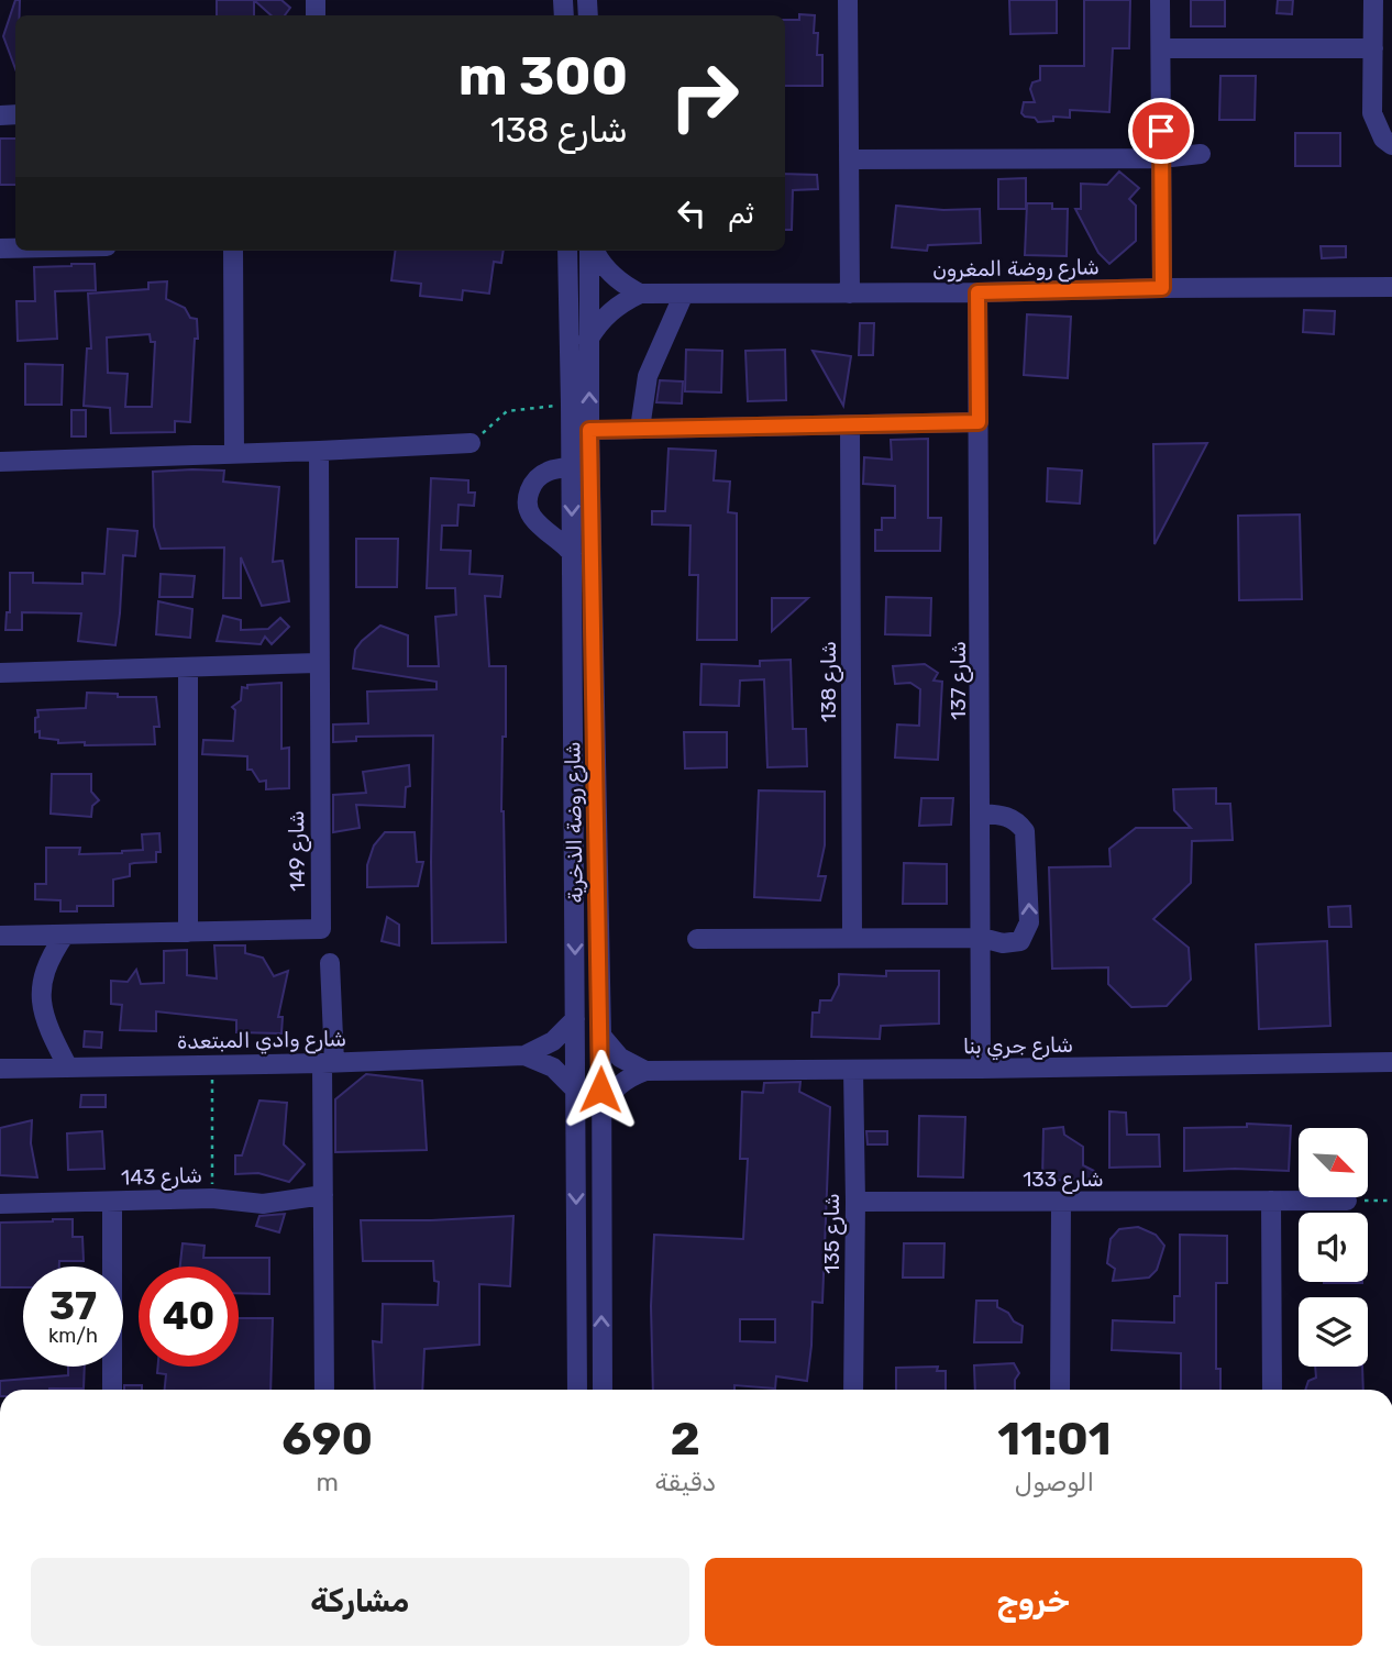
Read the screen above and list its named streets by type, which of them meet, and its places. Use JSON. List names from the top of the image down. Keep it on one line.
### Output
{"streets":{"street":["شارع روضة المغرون","شارع 137","شارع 138","شارع روضة الذخرية","شارع 149","شارع وادي المبتعدة","شارع جري بنا","شارع 143","شارع 133","شارع 135"]},"crossings":[["شارع روضة المغرون","شارع 137"],["شارع 137","شارع جري بنا"],["شارع روضة الذخرية","شارع وادي المبتعدة"],["شارع جري بنا","شارع 135"],["شارع 133","شارع 135"]],"north":"bottom right","page":{"turn":["300 m","شارع 138"],"then":"ثم","speed":"37 km/h","limit":"40","eta":["11:01","الوصول","2","دقيقة","690","m"],"buttons":["خروج","مشاركة"]}}
